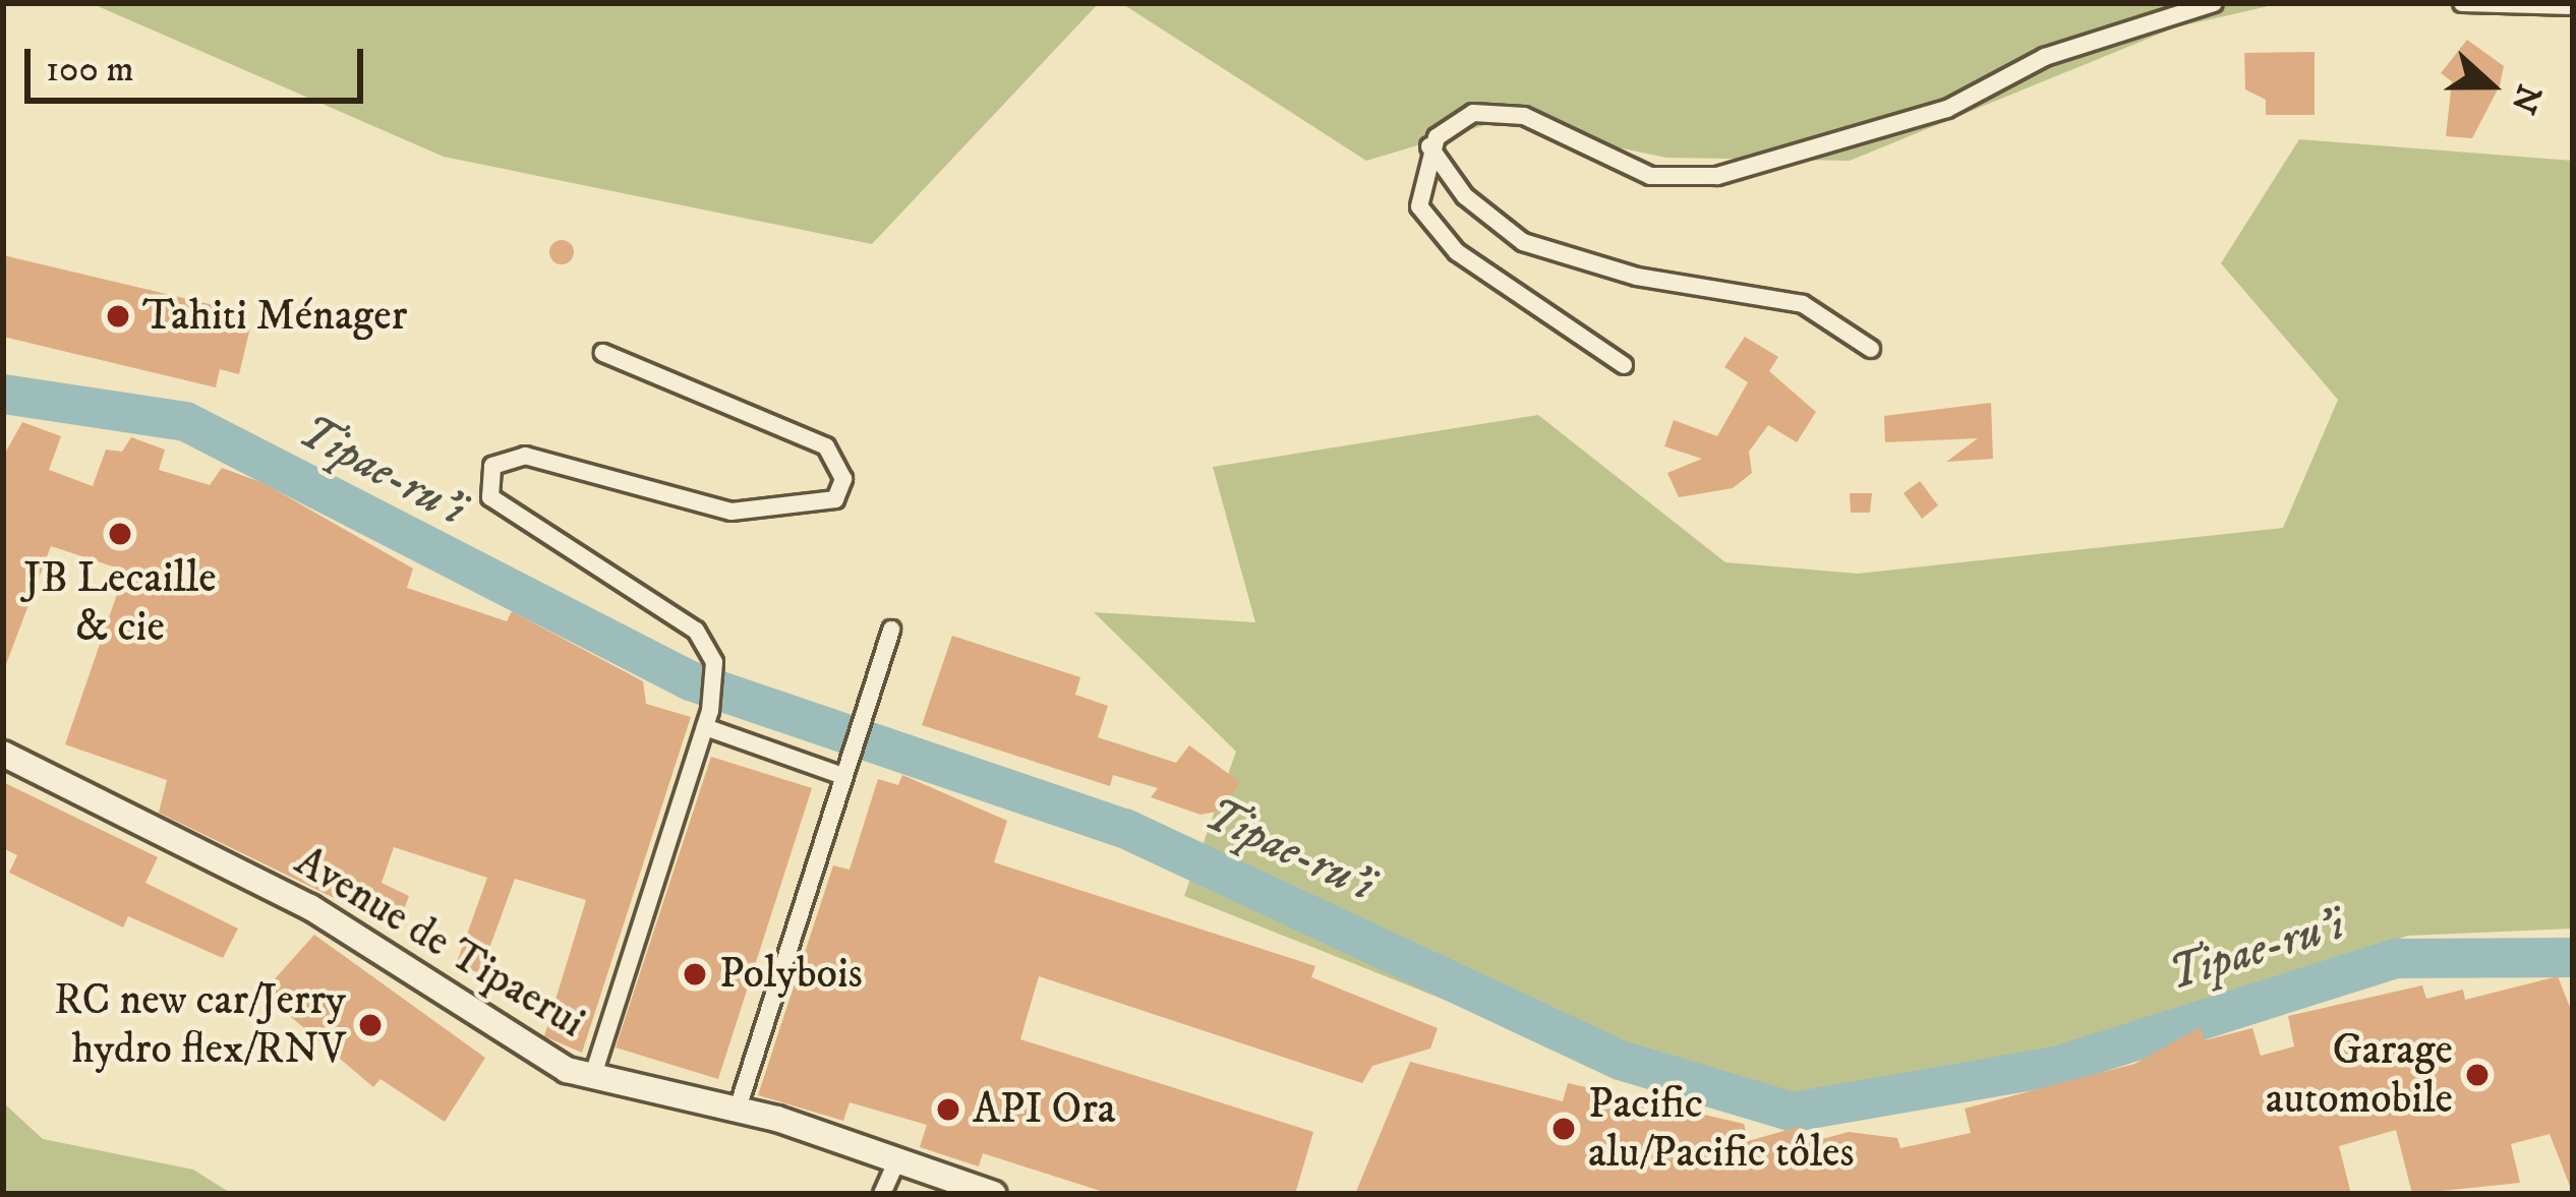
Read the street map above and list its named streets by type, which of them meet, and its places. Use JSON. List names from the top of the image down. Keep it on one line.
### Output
{"streets":{"main road":["Avenue de Tipaerui"]},"water":["Tipae-ru’i"],"places":["Tahiti Ménager","JB Lecaille & cie","Polybois","RC new car/Jerry hydro flex/RNV","Garage automobile","API Ora","Pacific alu/Pacific tôles"],"scale_bar":"100 m","north":"right"}
